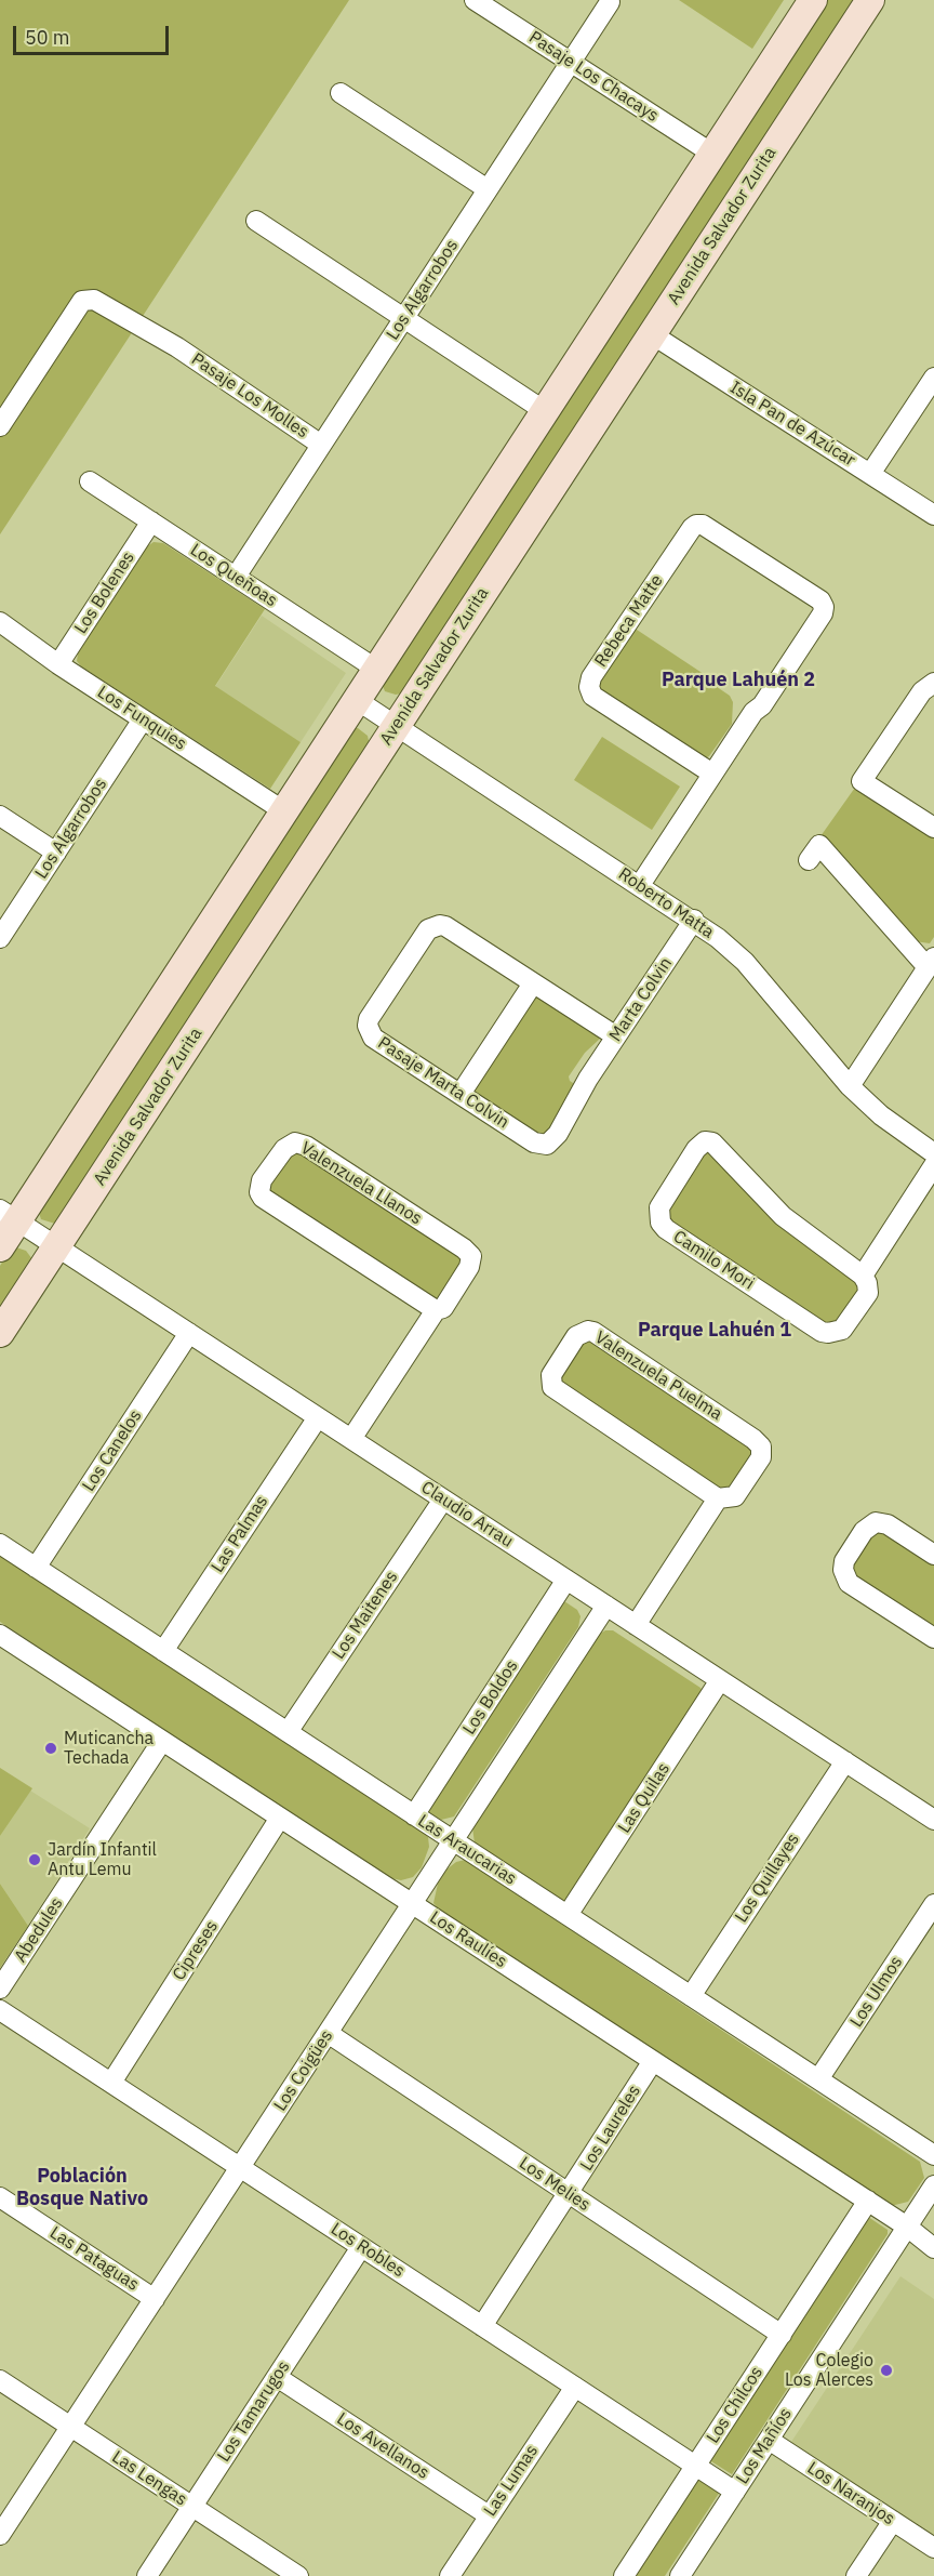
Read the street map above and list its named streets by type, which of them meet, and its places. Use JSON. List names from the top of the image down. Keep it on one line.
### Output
{"streets":{"main road":["Avenida Salvador Zurita"],"street":["Pasaje Los Chacays","Los Algarrobos","Pasaje Los Molles","Isla Pan de Azúcar","Los Queñoas","Los Bolenes","Rebeca Matte","Los Funquies","Roberto Matta","Marta Colvin","Pasaje Marta Colvin","Valenzuela Llanos","Camilo Mori","Valenzuela Puelma","Los Canelos","Claudio Arrau","Las Palmas","Los Maitenes","Los Boldos","Las Quilas","Las Araucarias","Los Quillayes","Abedules","Los Raulíes","Cipreses","Los Ulmos","Los Coigües","Los Laureles","Los Melies","Los Robles","Las Pataguas","Los Chilcos","Los Tamarugos","Los Avellanos","Los Mañíos","Las Lengas","Las Lumas","Los Naranjos"]},"crossings":[["Pasaje Los Chacays","Los Algarrobos"],["Avenida Salvador Zurita","Isla Pan de Azúcar"],["Avenida Salvador Zurita","Roberto Matta"],["Avenida Salvador Zurita","Claudio Arrau"],["Los Algarrobos","Pasaje Los Molles"],["Los Algarrobos","Los Queñoas"],["Los Algarrobos","Los Funquies"],["Los Queñoas","Los Bolenes"],["Los Bolenes","Los Funquies"],["Roberto Matta","Marta Colvin"],["Marta Colvin","Pasaje Marta Colvin"],["Valenzuela Llanos","Claudio Arrau"],["Valenzuela Puelma","Claudio Arrau"],["Los Canelos","Claudio Arrau"],["Los Canelos","Las Araucarias"],["Claudio Arrau","Las Palmas"],["Claudio Arrau","Los Maitenes"],["Claudio Arrau","Los Boldos"],["Claudio Arrau","Las Quilas"],["Claudio Arrau","Los Quillayes"],["Claudio Arrau","Los Coigües"],["Las Palmas","Las Araucarias"],["Los Maitenes","Las Araucarias"],["Los Boldos","Las Araucarias"],["Las Quilas","Las Araucarias"],["Las Araucarias","Los Quillayes"],["Las Araucarias","Los Ulmos"],["Las Araucarias","Los Coigües"],["Abedules","Los Raulíes"],["Los Raulíes","Cipreses"],["Los Raulíes","Los Coigües"],["Los Raulíes","Los Laureles"],["Los Raulíes","Los Chilcos"],["Los Raulíes","Los Mañíos"],["Cipreses","Los Robles"],["Los Coigües","Los Melies"],["Los Coigües","Los Robles"],["Los Coigües","Las Pataguas"],["Los Coigües","Las Lengas"],["Los Laureles","Los Melies"],["Los Laureles","Los Robles"],["Los Melies","Los Chilcos"],["Los Robles","Los Chilcos"],["Los Robles","Los Tamarugos"],["Los Robles","Los Mañíos"],["Los Robles","Las Lumas"],["Los Tamarugos","Los Avellanos"],["Los Tamarugos","Las Lengas"],["Los Avellanos","Las Lumas"],["Los Mañíos","Los Naranjos"]],"districts":["Parque Lahuén 2","Parque Lahuén 1","Población Bosque Nativo"],"places":["Muticancha Techada","Jardín Infantil Antu Lemu","Colegio Los Alerces"],"scale_bar":"50 m"}
